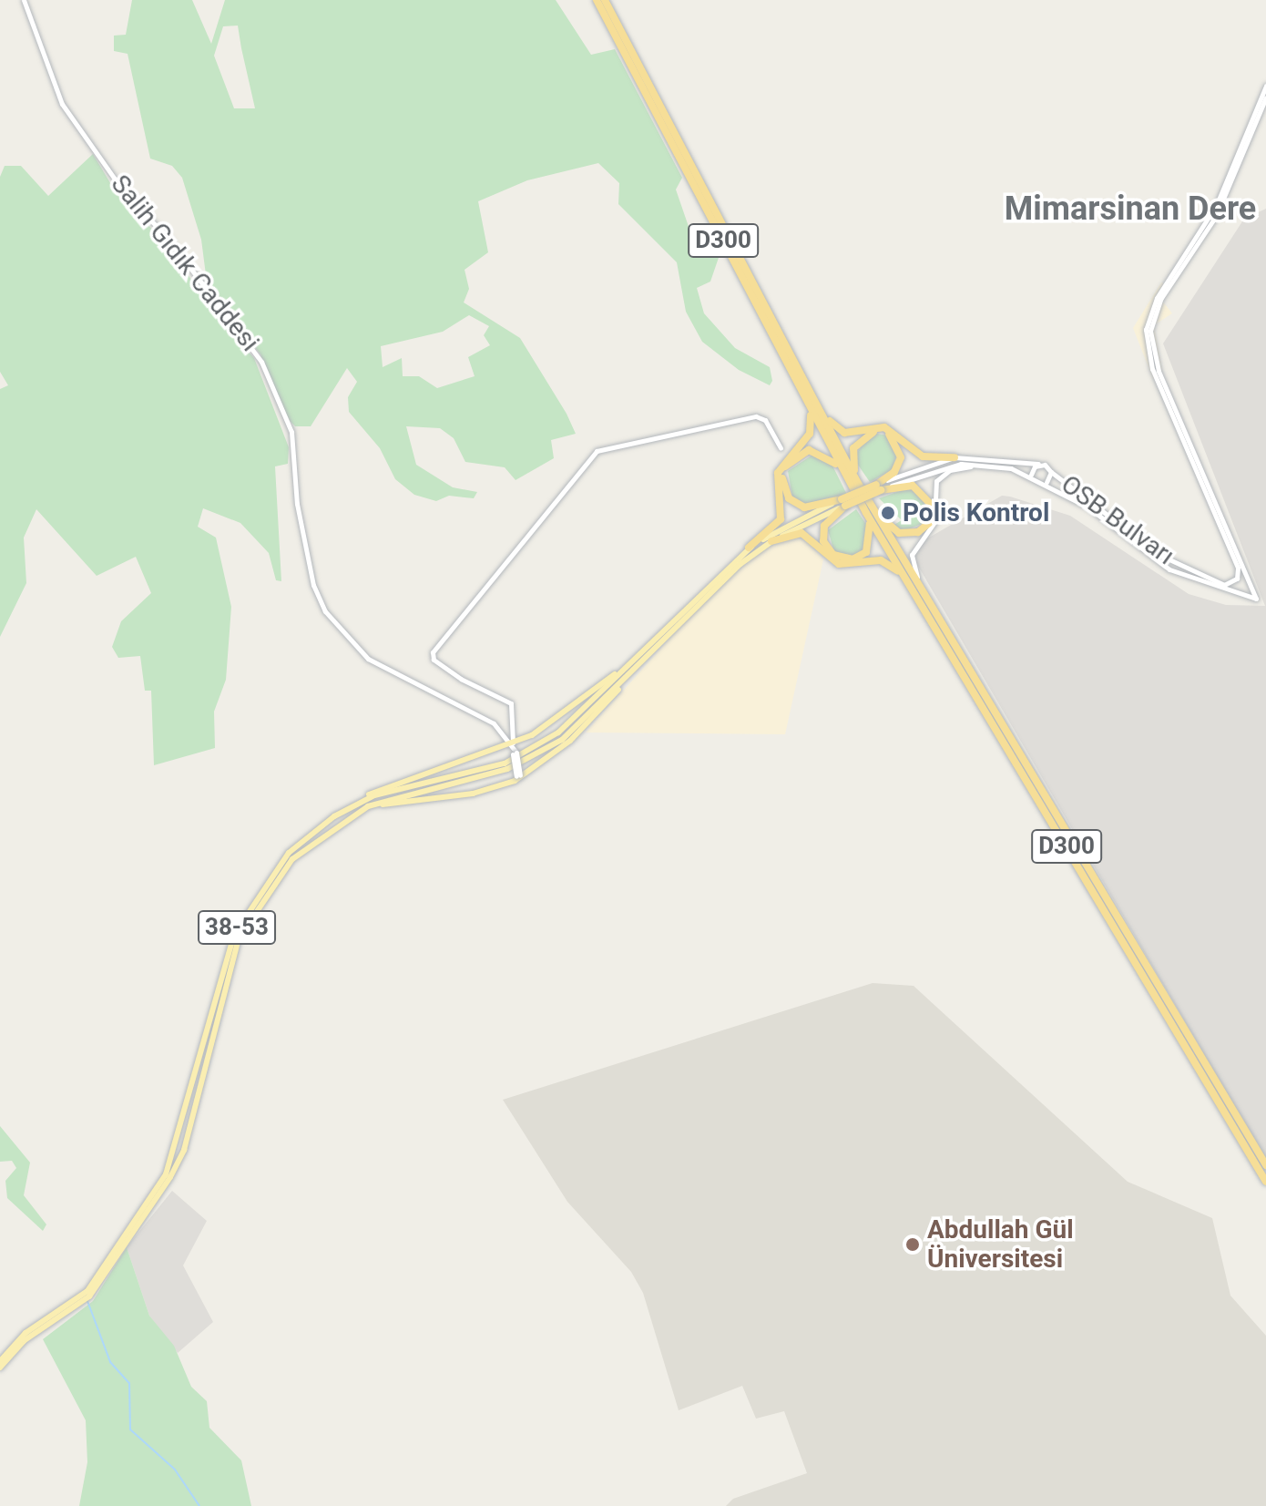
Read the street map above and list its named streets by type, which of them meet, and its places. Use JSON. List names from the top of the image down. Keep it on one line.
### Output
{"streets":{"highway":["D300"],"main road":["38-53"],"street":["Salih Gıdık Caddesi","OSB Bulvarı"]},"districts":["Mimarsinan Dere"],"places":["Polis Kontrol","Abdullah Gül Üniversitesi"]}
